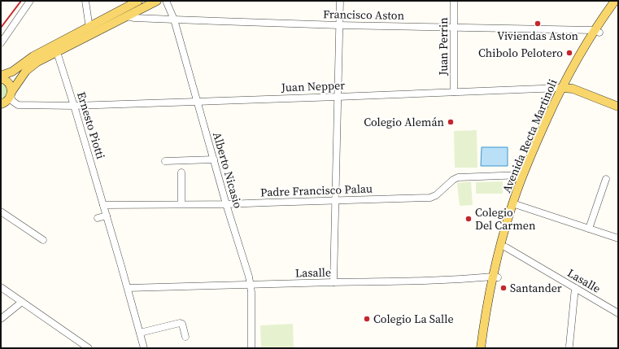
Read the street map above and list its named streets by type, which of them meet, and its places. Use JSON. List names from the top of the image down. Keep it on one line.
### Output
{"streets":{"main road":["Juan Nepper","Avenida Recta Martinoli"],"street":["Francisco Aston","Juan Perrin","Ernesto Piotti","Alberto Nicasio","Padre Francisco Palau","Lasalle"]},"crossings":[["Francisco Aston","Juan Perrin"],["Francisco Aston","Avenida Recta Martinoli"],["Francisco Aston","Alberto Nicasio"],["Juan Perrin","Juan Nepper"],["Juan Nepper","Ernesto Piotti"],["Juan Nepper","Avenida Recta Martinoli"],["Juan Nepper","Alberto Nicasio"],["Ernesto Piotti","Padre Francisco Palau"],["Avenida Recta Martinoli","Padre Francisco Palau"],["Avenida Recta Martinoli","Lasalle"],["Alberto Nicasio","Padre Francisco Palau"],["Alberto Nicasio","Lasalle"]],"places":["Viviendas Aston","Chibolo Pelotero","Colegio Alemán","Colegio Del Carmen","Santander","Colegio La Salle"]}
